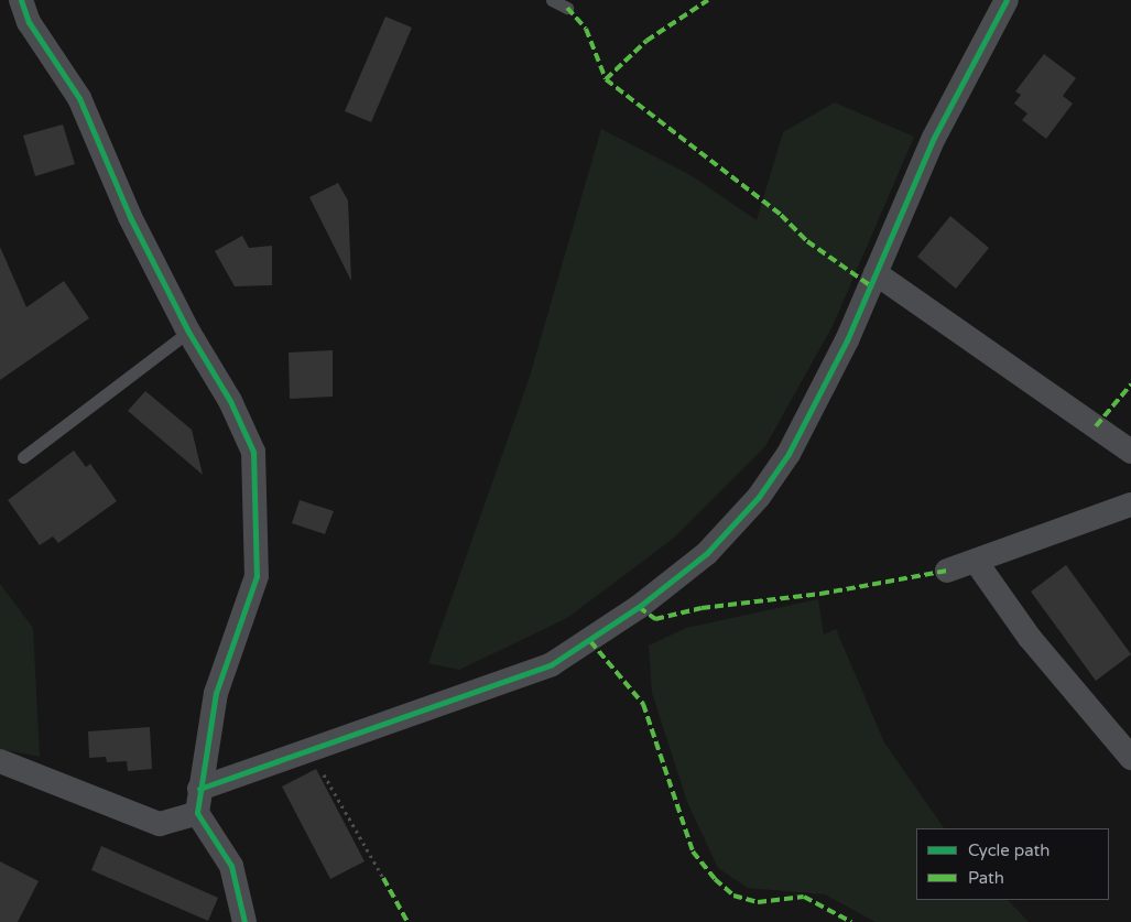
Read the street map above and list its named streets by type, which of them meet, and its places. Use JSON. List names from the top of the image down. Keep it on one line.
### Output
{"legend":["Cycle path","Path"]}
